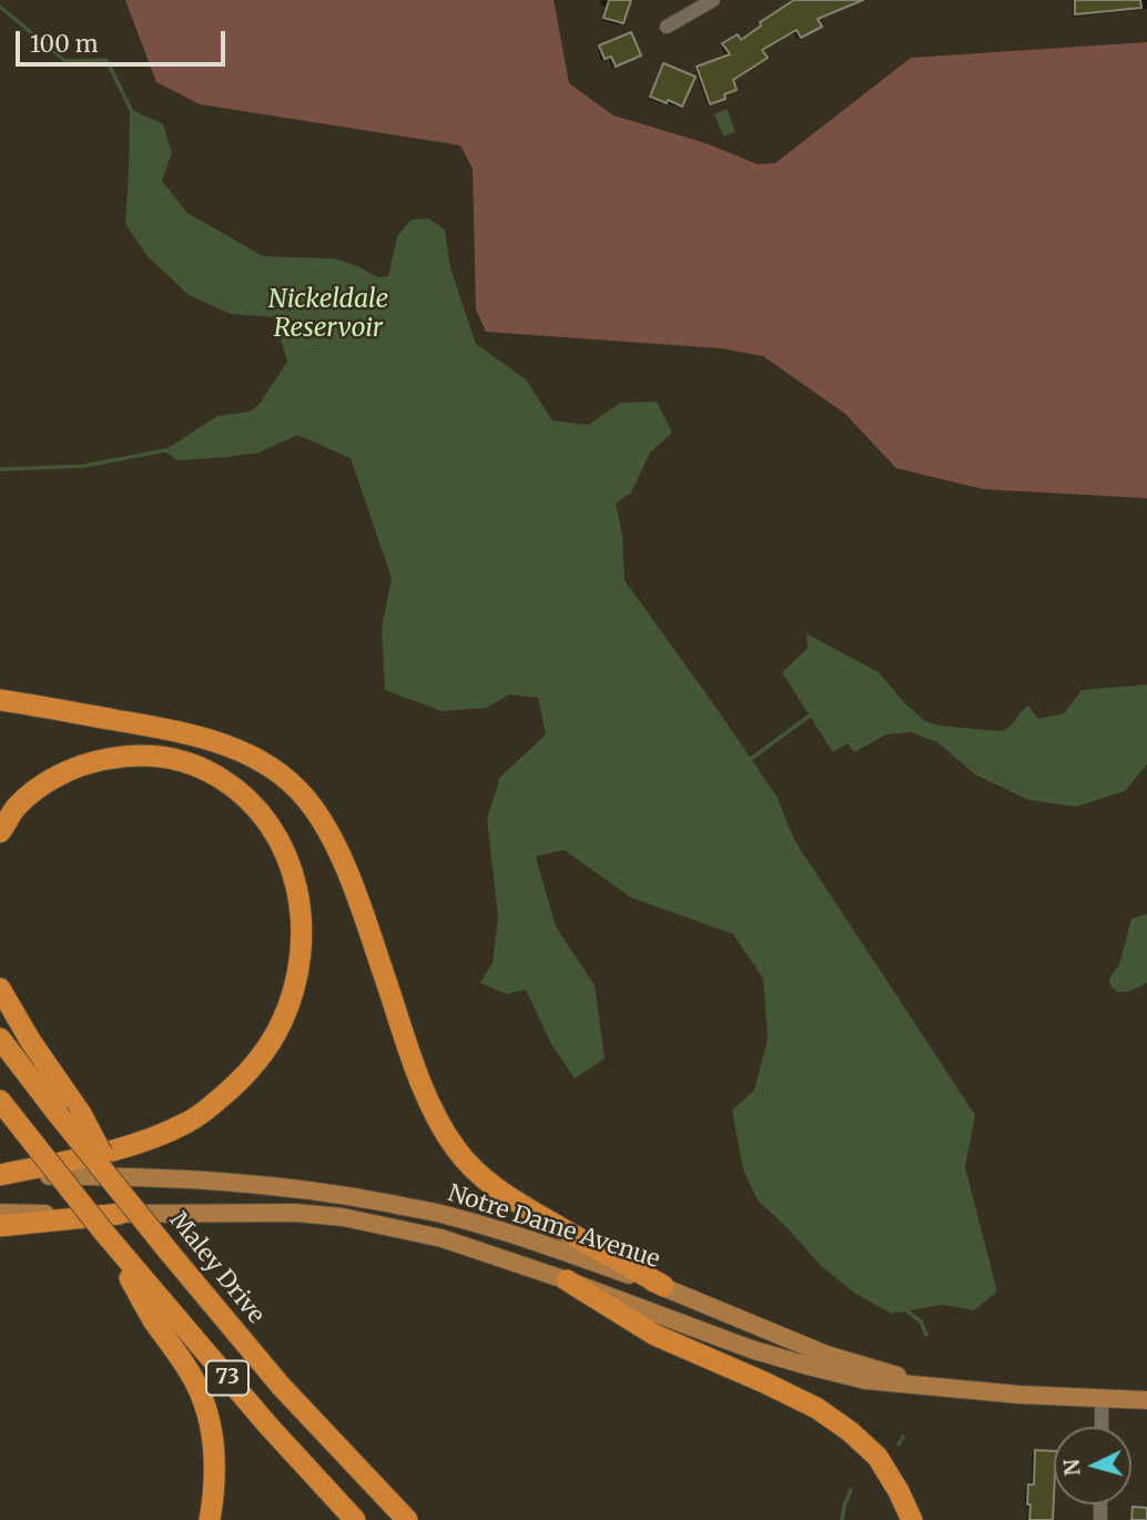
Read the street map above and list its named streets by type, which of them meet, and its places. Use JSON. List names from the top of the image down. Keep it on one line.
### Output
{"streets":{"highway":["Maley Drive","73"],"main road":["Notre Dame Avenue"]},"crossings":[["Notre Dame Avenue","Maley Drive"]],"water":["Nickeldale Reservoir"],"scale_bar":"100 m","north":"left"}
